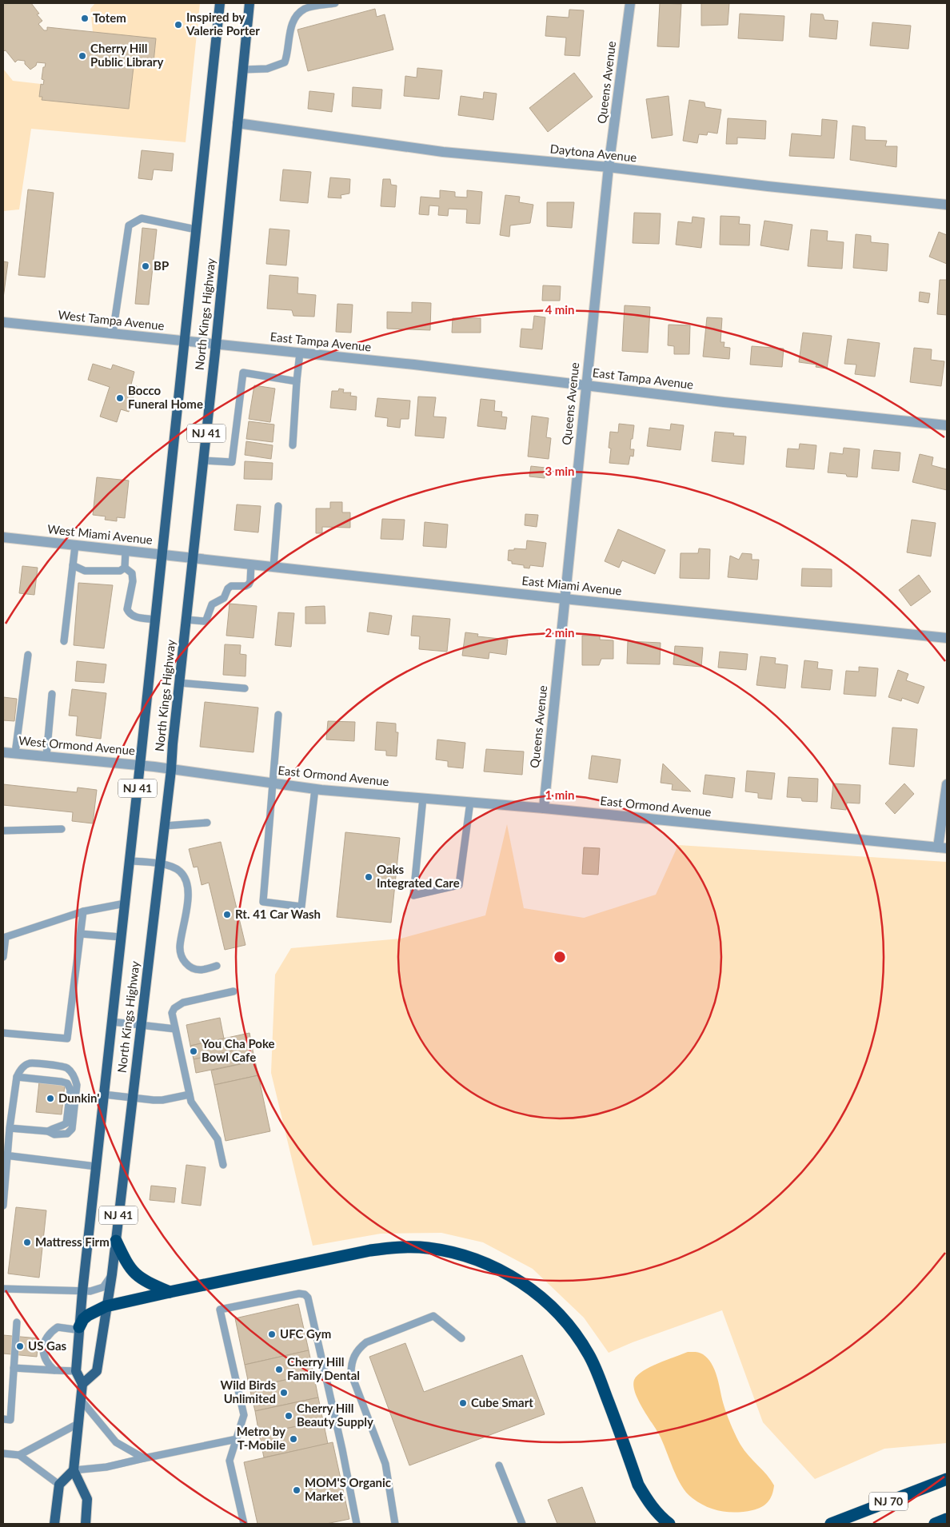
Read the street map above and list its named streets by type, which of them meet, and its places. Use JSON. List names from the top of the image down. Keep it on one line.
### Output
{"streets":{"highway":["NJ 70"],"main road":["North Kings Highway","NJ 41"],"street":["Queens Avenue","Daytona Avenue","West Tampa Avenue","East Tampa Avenue","West Miami Avenue","East Miami Avenue","West Ormond Avenue","East Ormond Avenue"]},"crossings":[["Queens Avenue","Daytona Avenue"],["Queens Avenue","East Tampa Avenue"],["Queens Avenue","East Miami Avenue"],["Queens Avenue","East Ormond Avenue"],["Daytona Avenue","North Kings Highway"],["North Kings Highway","West Tampa Avenue"],["North Kings Highway","East Tampa Avenue"],["North Kings Highway","West Miami Avenue"],["North Kings Highway","East Miami Avenue"],["North Kings Highway","West Ormond Avenue"],["North Kings Highway","East Ormond Avenue"],["West Tampa Avenue","East Tampa Avenue"],["West Miami Avenue","East Miami Avenue"],["West Ormond Avenue","East Ormond Avenue"]],"places":["Totem","Inspired by Valerie Porter","Cherry Hill Public Library","BP","Bocco Funeral Home","Oaks Integrated Care","Rt. 41 Car Wash","You Cha Poke Bowl Cafe","Dunkin'","Mattress Firm","UFC Gym","US Gas","Cherry Hill Family Dental","Wild Birds Unlimited","Cube Smart","Cherry Hill Beauty Supply","Metro by T-Mobile","MOM'S Organic Market"],"rings":["4 min","3 min","2 min","1 min"]}
